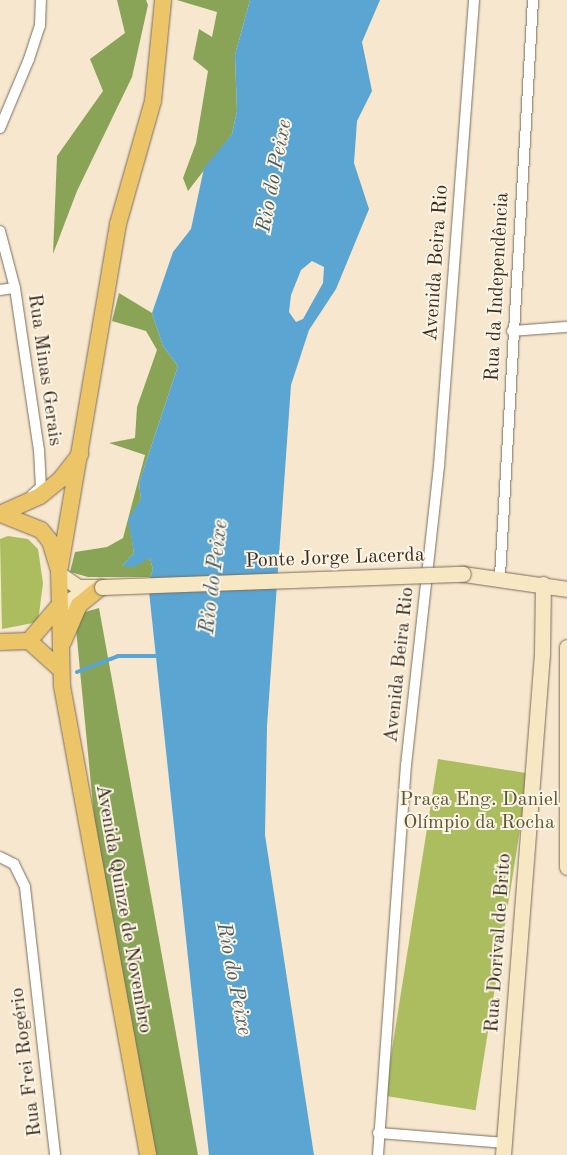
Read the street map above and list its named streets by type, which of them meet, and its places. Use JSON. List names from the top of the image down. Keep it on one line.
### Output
{"streets":{"main road":["Avenida Quinze de Novembro"],"street":["Avenida Beira Rio","Rua da Independência","Rua Minas Gerais","Ponte Jorge Lacerda","Rua Dorival de Brito","Rua Frei Rogério"]},"crossings":[["Rua da Independência","Ponte Jorge Lacerda"],["Ponte Jorge Lacerda","Avenida Quinze de Novembro"],["Ponte Jorge Lacerda","Rua Dorival de Brito"]],"water":["Rio do Peixe"],"parks":["Praça Eng. Daniel Olímpio da Rocha"]}
